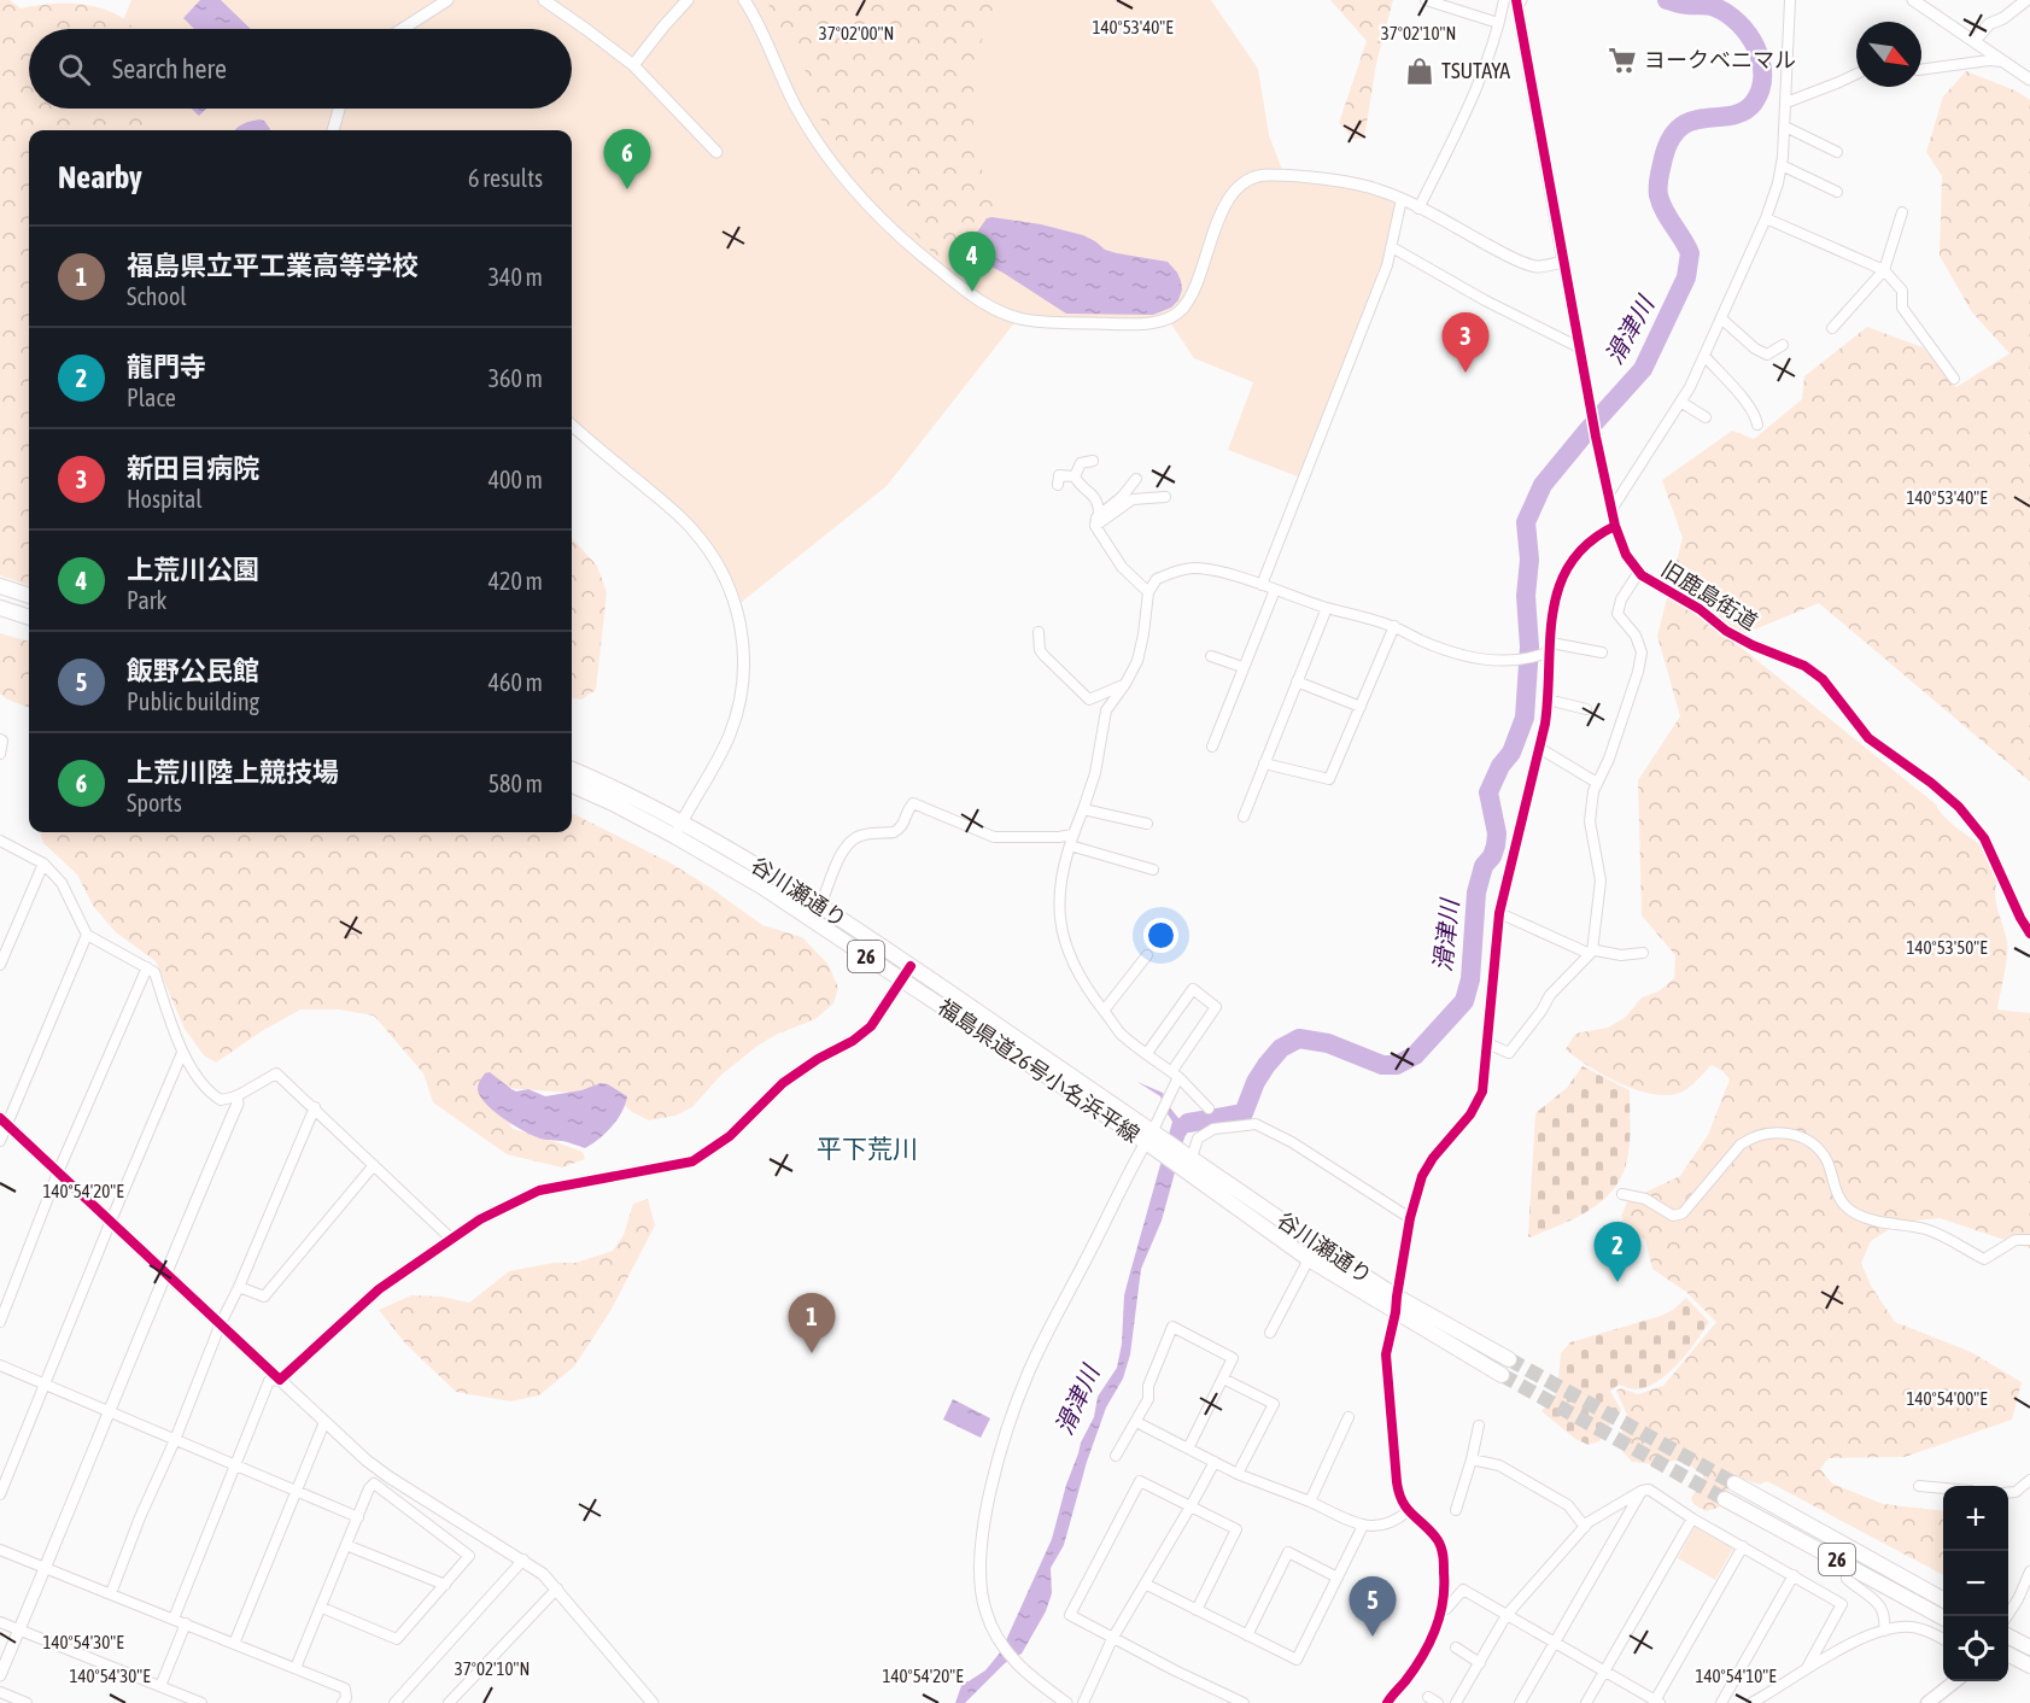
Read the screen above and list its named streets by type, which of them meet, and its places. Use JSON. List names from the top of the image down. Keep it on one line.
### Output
{"streets":{"main road":["谷川瀬通り","26","福島県道26号小名浜平線"],"street":["旧鹿島街道"]},"crossings":[["谷川瀬通り","福島県道26号小名浜平線"]],"districts":["平下荒川"],"water":["滑津川"],"places":{"supermarket":["ヨークベニマル"],"shop":["TSUTAYA"]},"north":"bottom right","page":{"search":"Search here","pins":["6","4","3","2","1","5"],"heading":["Nearby","6 results"],"list":[{"mark":"1","name":"福島県立平工業高等学校","note":"School","value":"340 m"},{"mark":"2","name":"龍門寺","note":"Place","value":"360 m"},{"mark":"3","name":"新田目病院","note":"Hospital","value":"400 m"},{"mark":"4","name":"上荒川公園","note":"Park","value":"420 m"},{"mark":"5","name":"飯野公民館","note":"Public building","value":"460 m"},{"mark":"6","name":"上荒川陸上競技場","note":"Sports","value":"580 m"}],"map_buttons":["+","−"]},"coordinates":["140°53'40\"E","37°02'00\"N","37°02'10\"N","140°53'50\"E","140°54'20\"E","140°54'00\"E","140°54'30\"E","140°54'10\"E"]}
